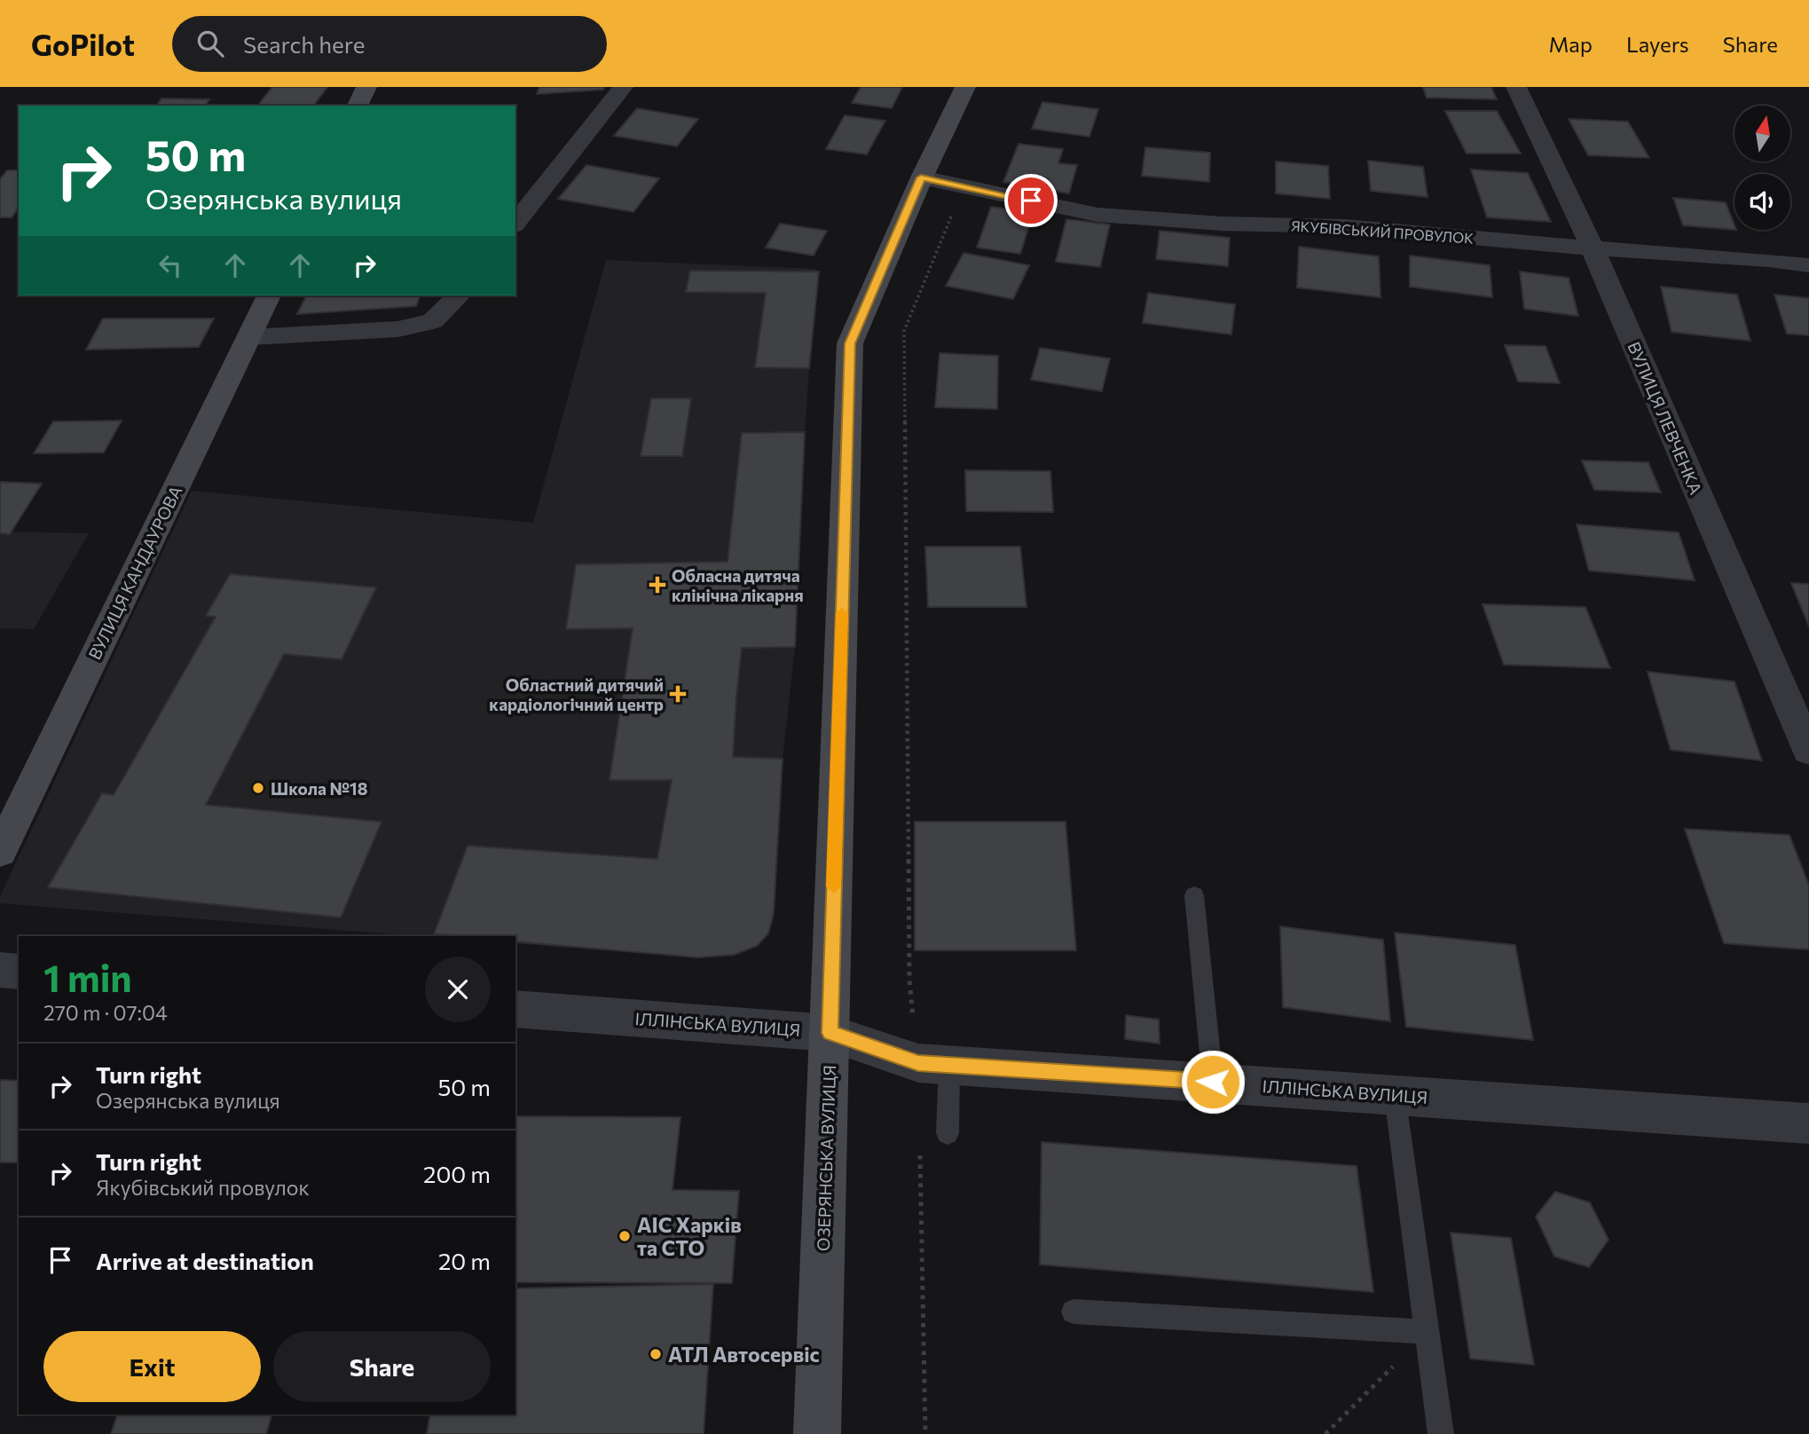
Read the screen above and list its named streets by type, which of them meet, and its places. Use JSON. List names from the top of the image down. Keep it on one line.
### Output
{"streets":{"main road":["ВУЛИЦЯ КАНДАУРОВА","ОЗЕРЯНСЬКА ВУЛИЦЯ"],"street":["ЯКУБІВСЬКИЙ ПРОВУЛОК","ВУЛИЦЯ ЛЕВЧЕНКА","ІЛЛІНСЬКА ВУЛИЦЯ"]},"crossings":[["ЯКУБІВСЬКИЙ ПРОВУЛОК","ВУЛИЦЯ ЛЕВЧЕНКА"],["ЯКУБІВСЬКИЙ ПРОВУЛОК","ОЗЕРЯНСЬКА ВУЛИЦЯ"],["ІЛЛІНСЬКА ВУЛИЦЯ","ОЗЕРЯНСЬКА ВУЛИЦЯ"]],"places":{"health":["Обласна дитяча клінічна лікарня","Областний дитячий кардіологічний центр"],"other":["Школа №18","АІС Харків та СТО","АТЛ Автосервіс"]},"north":"top","page":{"header":"GoPilot","search":"Search here","nav":["Map","Layers","Share"],"turn":["50 m","Озерянська вулиця"],"heading":["1 min","270 m · 07:04"],"list":[{"name":"Turn right","note":"Озерянська вулиця","value":"50 m"},{"name":"Turn right","note":"Якубівський провулок","value":"200 m"},{"name":"Arrive at destination","value":"20 m"}],"buttons":["Exit","Share"]}}
